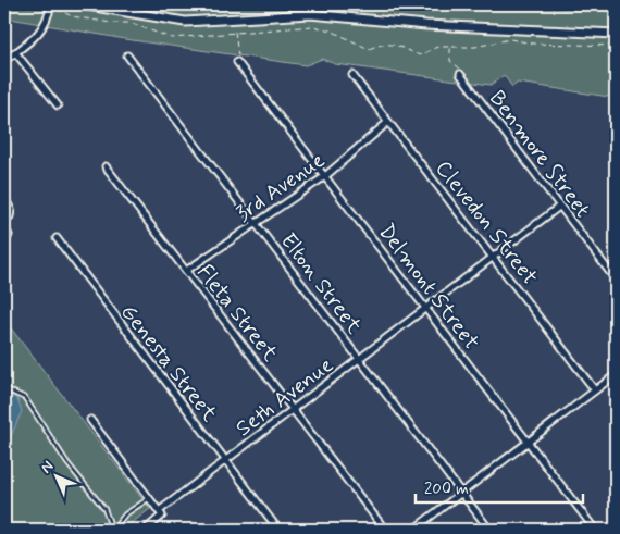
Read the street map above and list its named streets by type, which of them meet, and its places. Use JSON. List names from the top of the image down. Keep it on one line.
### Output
{"streets":{"street":["Benmore Street","3rd Avenue","Clevedon Street","Elton Street","Delmont Street","Fleta Street","Genesta Street","Seth Avenue"]},"crossings":[["Benmore Street","Seth Avenue"],["3rd Avenue","Clevedon Street"],["3rd Avenue","Elton Street"],["3rd Avenue","Delmont Street"],["3rd Avenue","Fleta Street"],["Clevedon Street","Seth Avenue"],["Elton Street","Seth Avenue"],["Delmont Street","Seth Avenue"],["Fleta Street","Seth Avenue"],["Genesta Street","Seth Avenue"]],"scale_bar":"200 m","north":"top left"}
